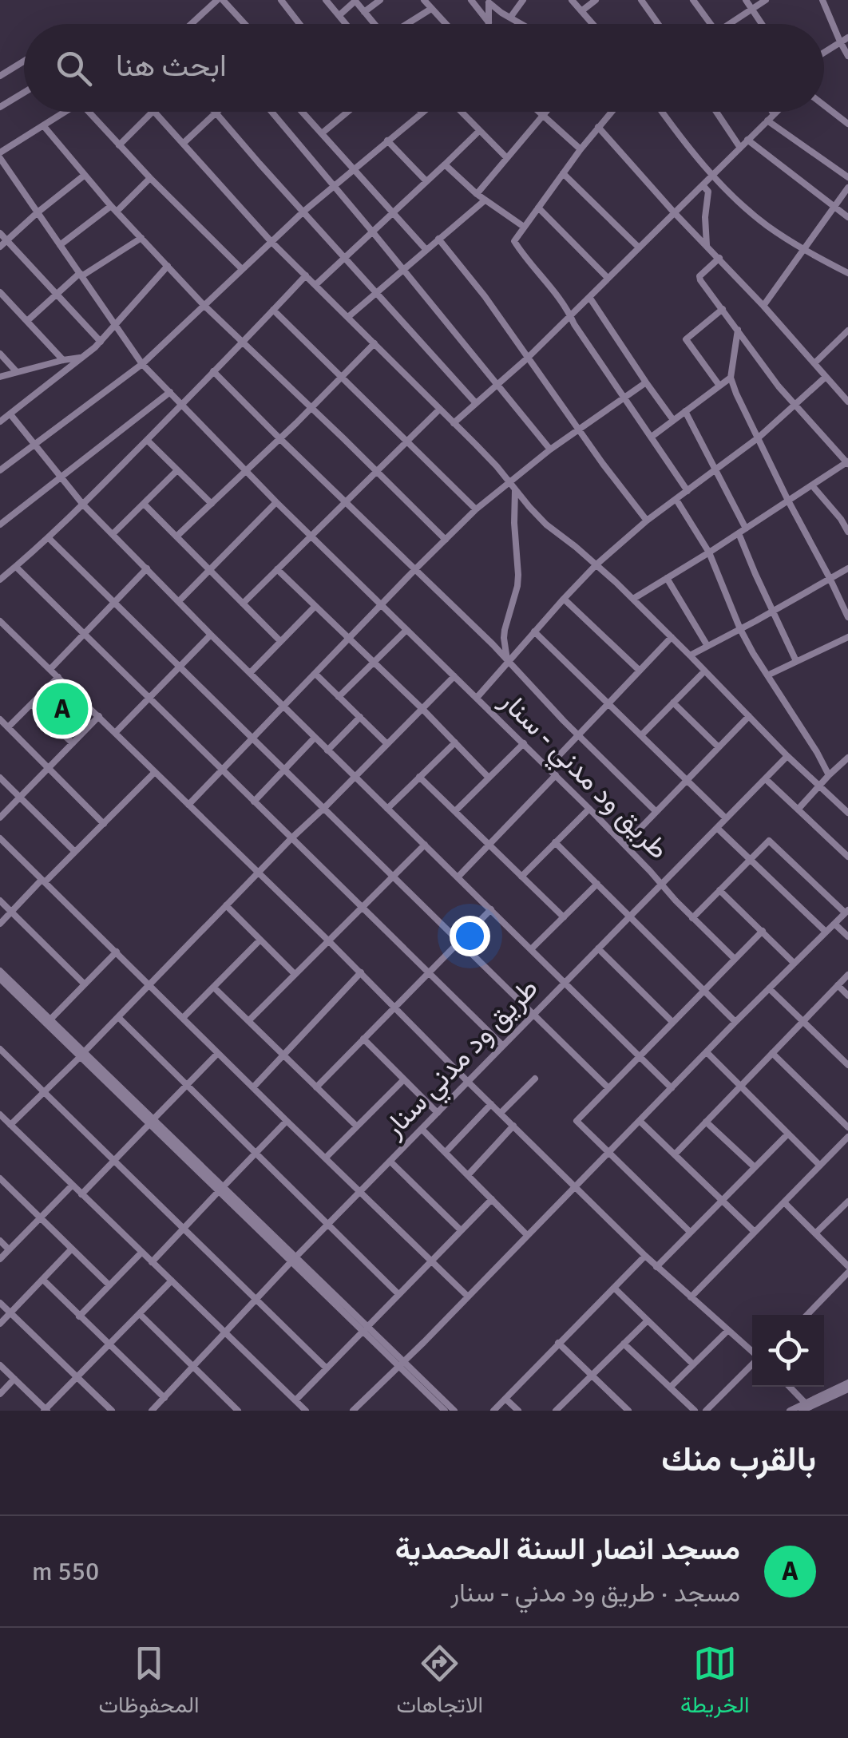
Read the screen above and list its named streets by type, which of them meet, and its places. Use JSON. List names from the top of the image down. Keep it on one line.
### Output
{"streets":{"street":["طريق ود مدني - سنار","طريق ود مدني سنار"]},"crossings":[["طريق ود مدني - سنار","طريق ود مدني سنار"]],"page":{"search":"ابحث هنا","pins":"A","heading":"بالقرب منك","list":[{"mark":"A","name":"مسجد انصار السنة المحمدية","note":"مسجد · طريق ود مدني - سنار","value":"550 m"}],"nav":["الخريطة","الاتجاهات","المحفوظات"]}}
